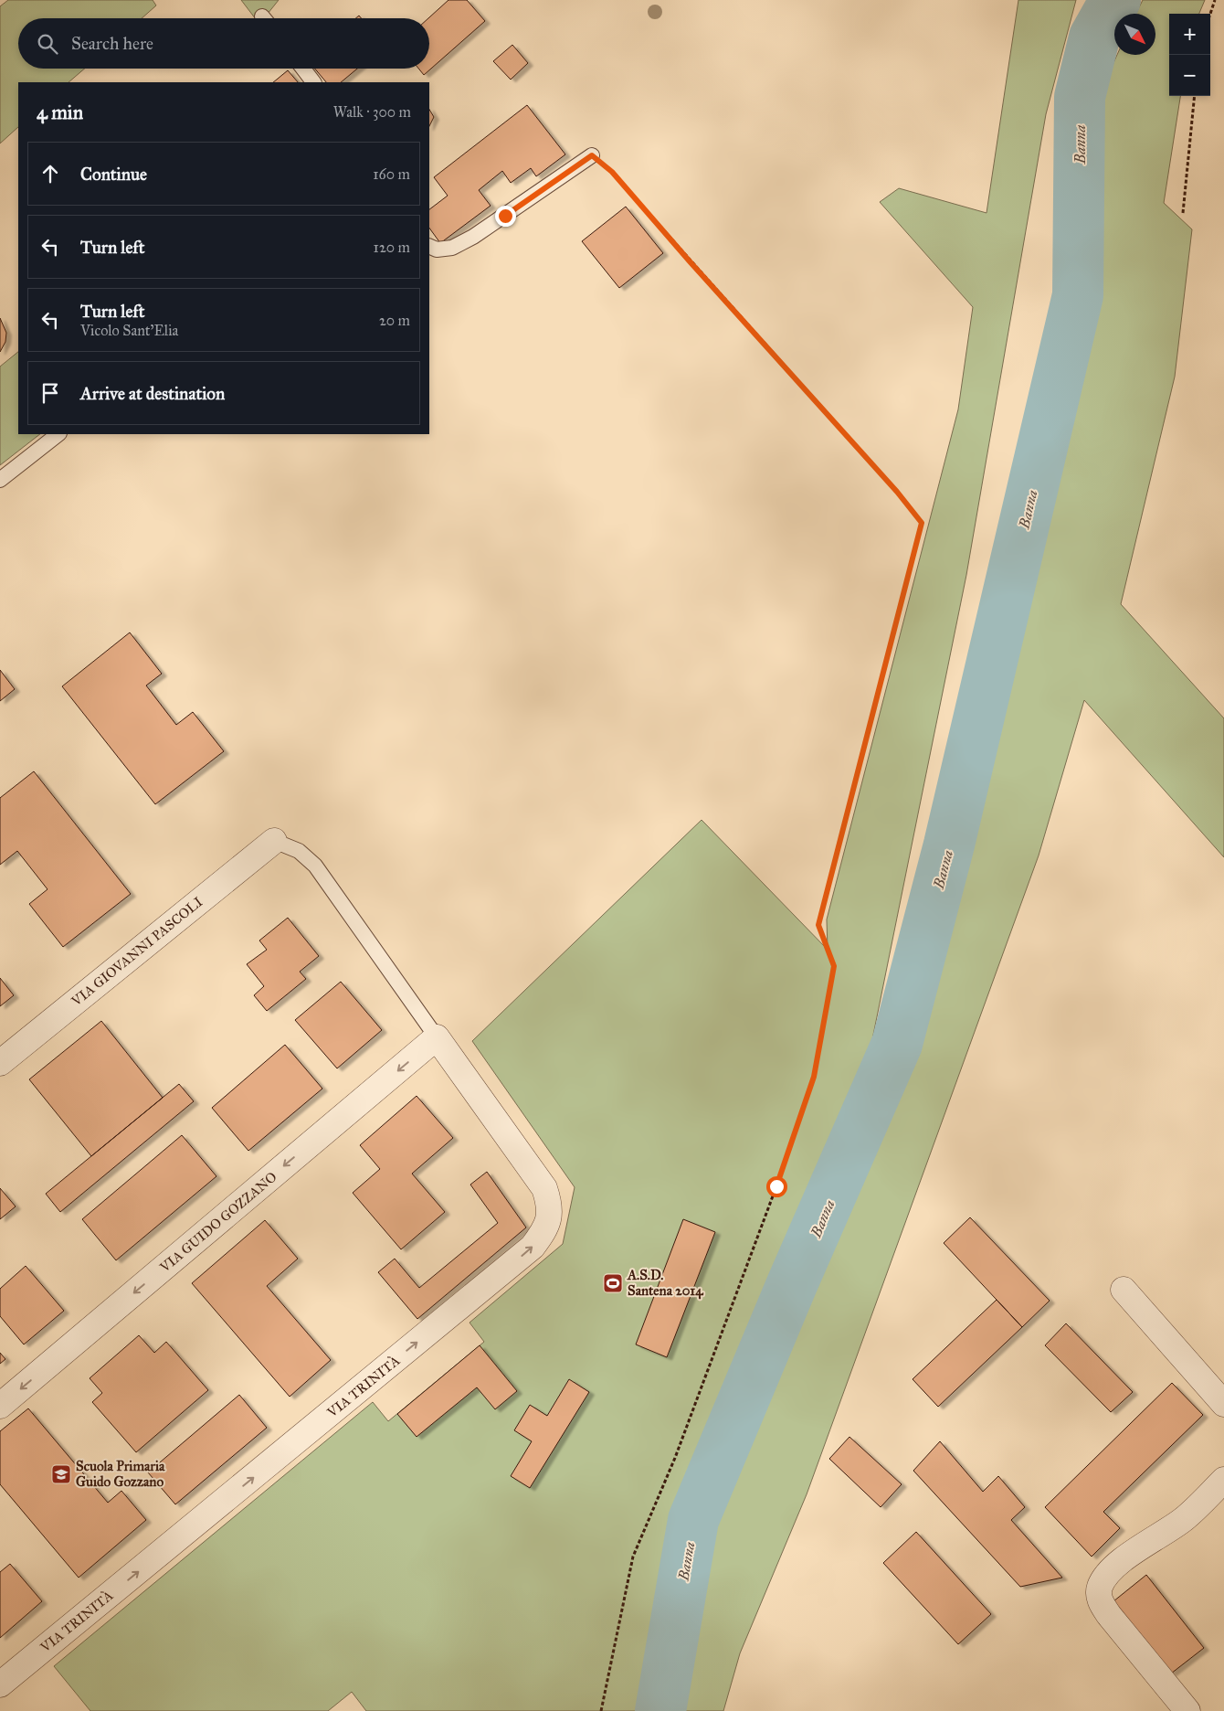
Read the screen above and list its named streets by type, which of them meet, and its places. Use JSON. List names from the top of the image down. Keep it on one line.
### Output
{"streets":{"street":["VIA GIOVANNI PASCOLI","VIA GUIDO GOZZANO","VIA TRINITÀ"]},"crossings":[["VIA GUIDO GOZZANO","VIA TRINITÀ"]],"one_way":["VIA GUIDO GOZZANO","VIA TRINITÀ"],"water":["Banna"],"places":{"sports":["A.S.D. Santena 2014"],"school or university":["Scuola Primaria Guido Gozzano"]},"north":"bottom right","page":{"map_buttons":["+","−"],"search":"Search here","heading":["4 min","Walk · 300 m"],"list":[["Continue","160 m"],["Turn left","120 m"],["Turn left","Vicolo Sant'Elia","20 m"],"Arrive at destination"]}}
